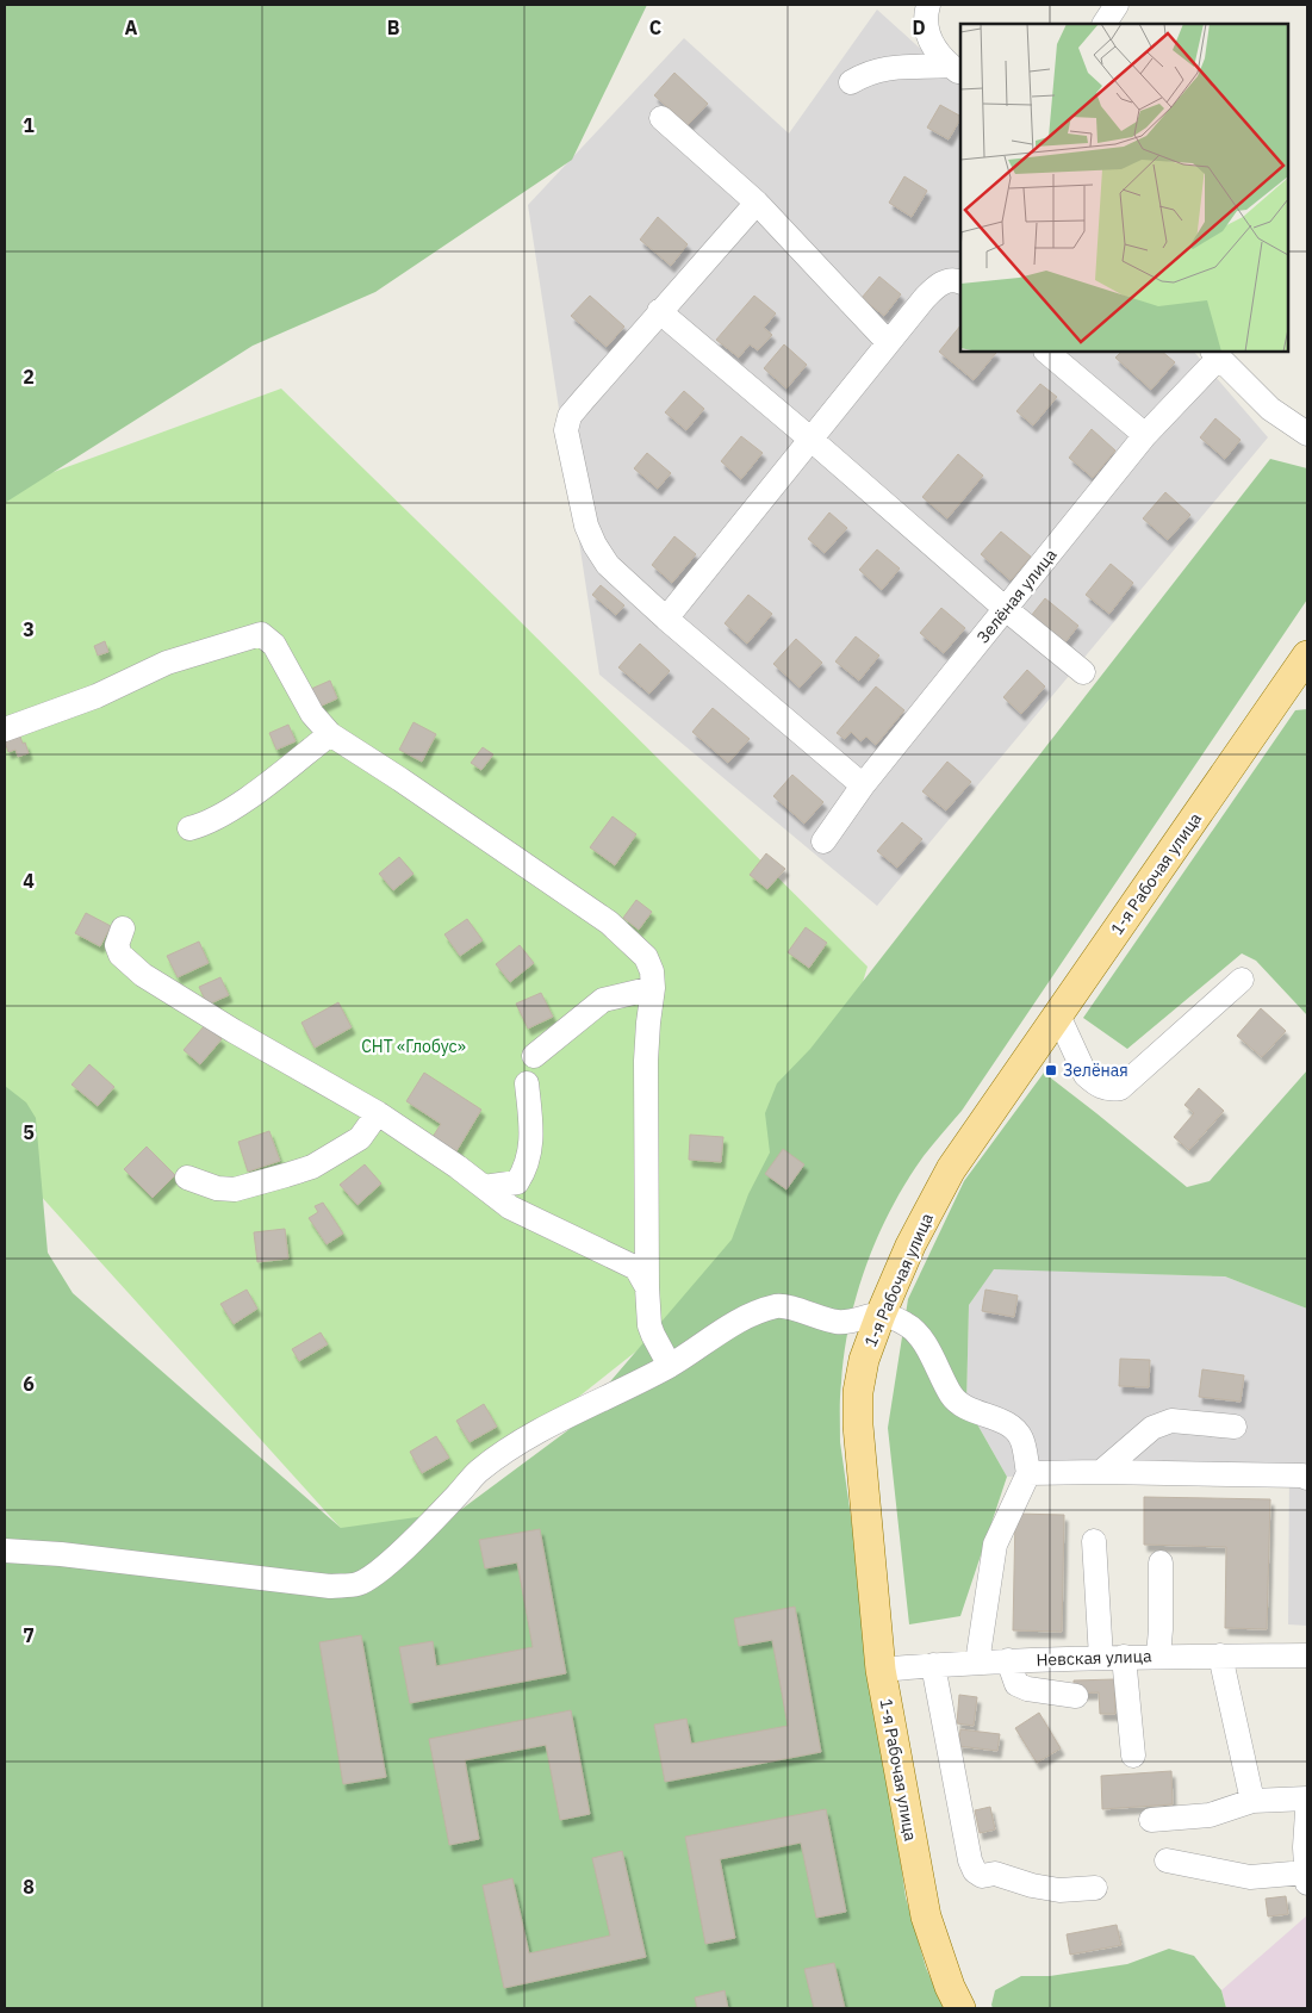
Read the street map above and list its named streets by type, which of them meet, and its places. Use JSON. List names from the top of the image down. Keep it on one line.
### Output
{"streets":{"main road":["1-я Рабочая улица"],"lane":["Зелёная улица","Невская улица"]},"crossings":[["1-я Рабочая улица","Невская улица"]],"parks":["СНТ «Глобус»"],"places":{"transit":["Зелёная"]},"grid":{"columns":["A","B","C","D"],"rows":["1","2","3","4","5","6","7","8"]}}
